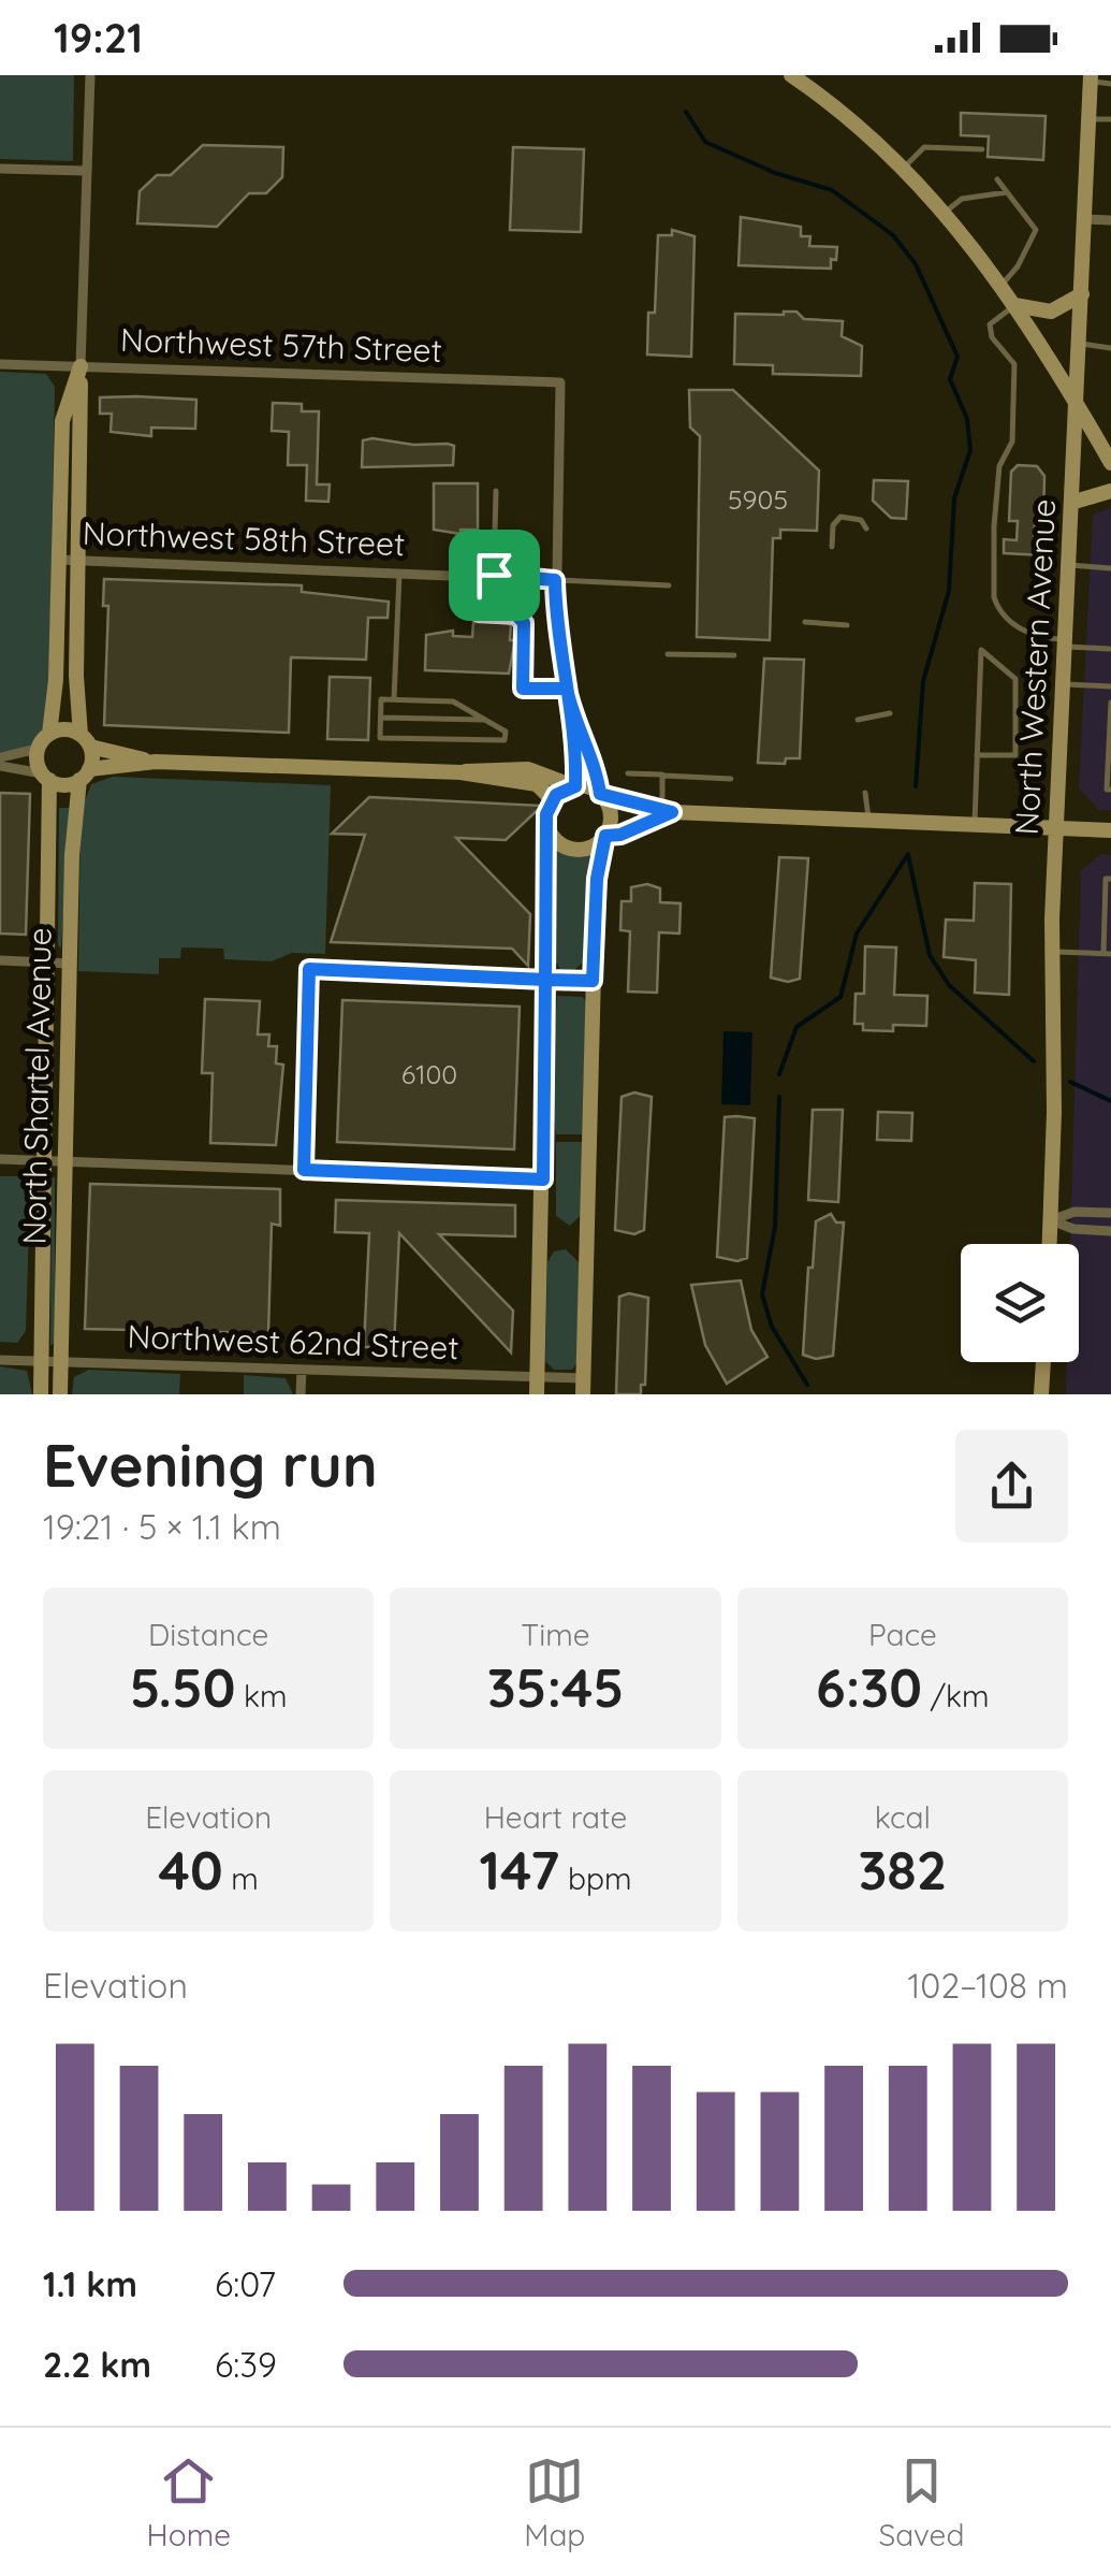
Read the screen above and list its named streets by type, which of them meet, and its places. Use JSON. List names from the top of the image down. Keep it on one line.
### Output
{"streets":{"main road":["North Western Avenue","North Shartel Avenue"],"street":["Northwest 57th Street","Northwest 58th Street","Northwest 62nd Street"]},"crossings":[["Northwest 57th Street","Northwest 58th Street"],["Northwest 57th Street","North Shartel Avenue"],["Northwest 58th Street","North Shartel Avenue"],["North Shartel Avenue","Northwest 62nd Street"]],"house_numbers":["5905","6100"],"page":{"status":"19:21","heading":["Evening run","19:21 · 5 × 1.1 km"],"stats":[["Distance","5.50 km"],["Time","35:45"],["Pace","6:30 /km"],["Elevation","40 m"],["Heart rate","147 bpm"],["kcal","382"]],"chart":["Elevation","102–108 m"],"list":[{"name":"1.1 km","note":"6:07"},{"name":"2.2 km","note":"6:39"}],"tabs":["Home","Map","Saved"]}}
